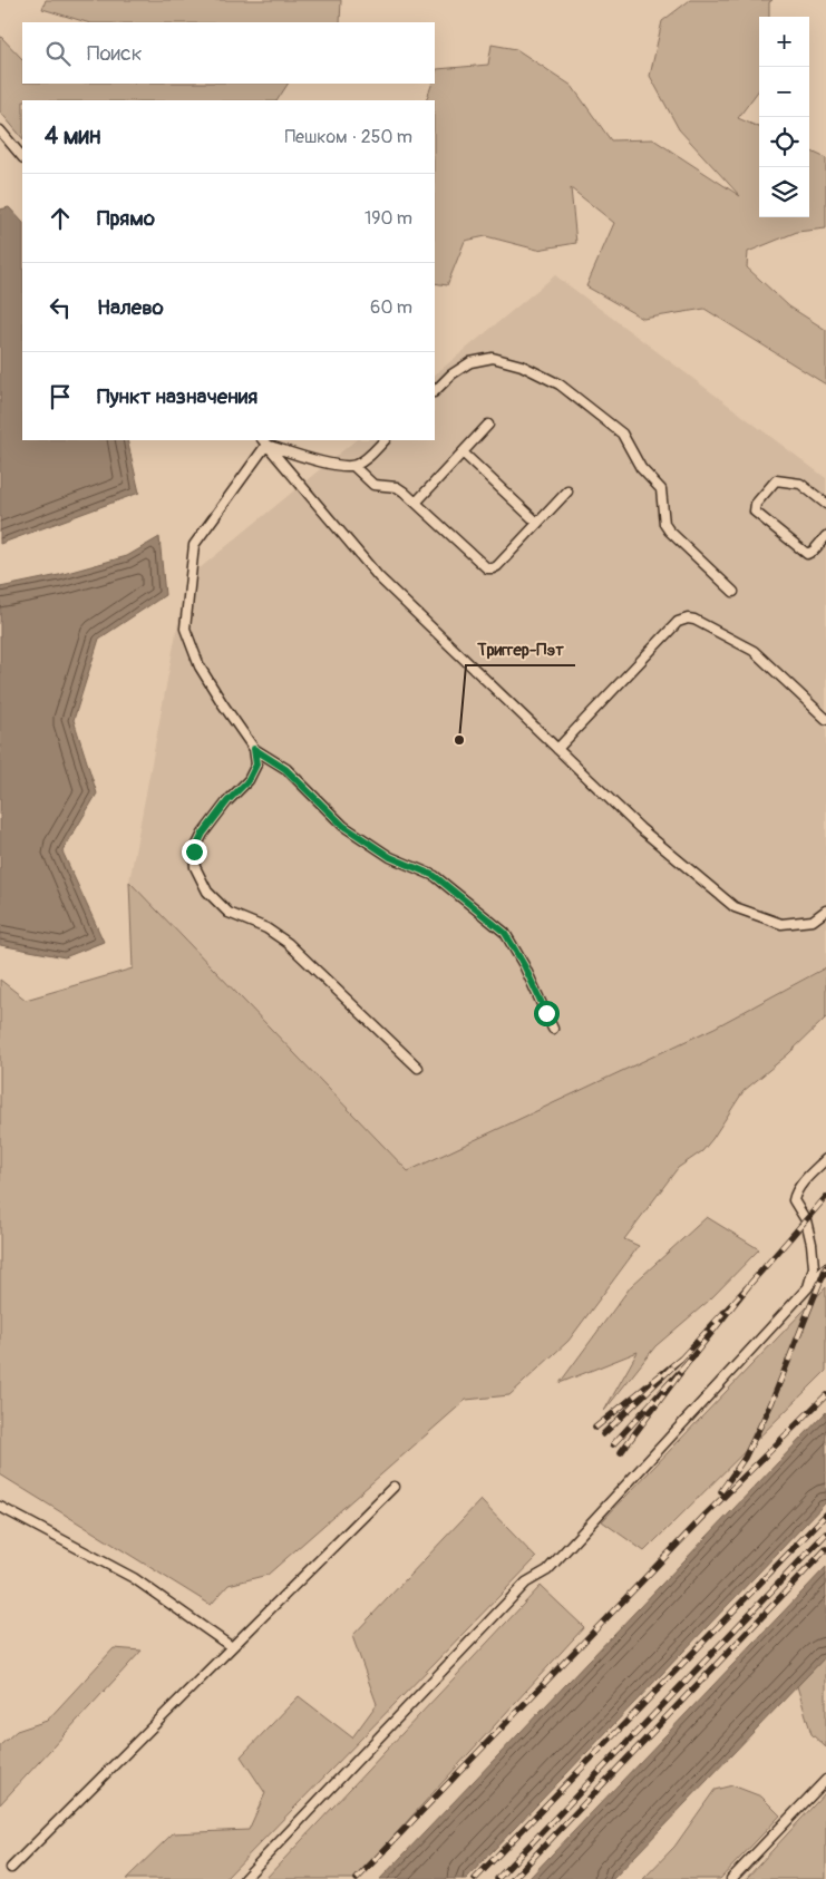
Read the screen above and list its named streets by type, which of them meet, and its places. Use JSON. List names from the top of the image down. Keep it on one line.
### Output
{"places":["Триггер-Пэт"],"page":{"map_buttons":["+","−"],"search":"Поиск","heading":["4 мин","Пешком · 250 m"],"list":[["Прямо","190 m"],["Налево","60 m"],"Пункт назначения"]}}
